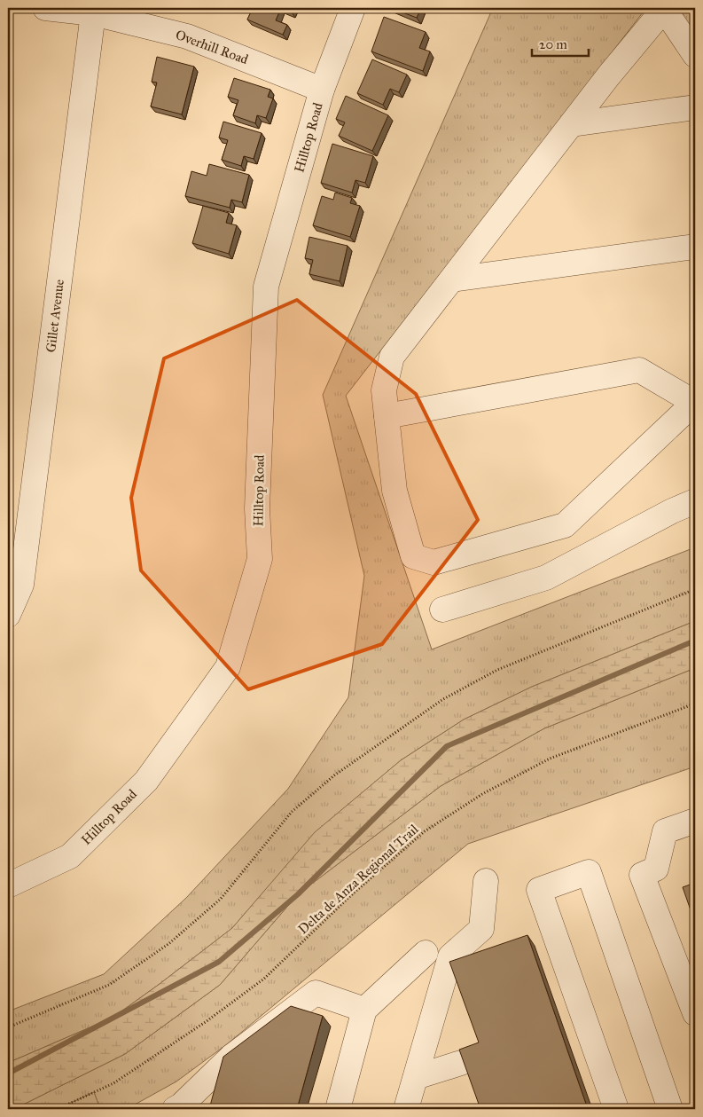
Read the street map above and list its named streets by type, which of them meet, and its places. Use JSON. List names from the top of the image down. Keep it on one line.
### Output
{"streets":{"street":["Overhill Road","Hilltop Road","Gillet Avenue"],"path":["Delta de Anza Regional Trail"]},"crossings":[["Overhill Road","Hilltop Road"],["Overhill Road","Gillet Avenue"]],"scale_bar":"20 m"}
